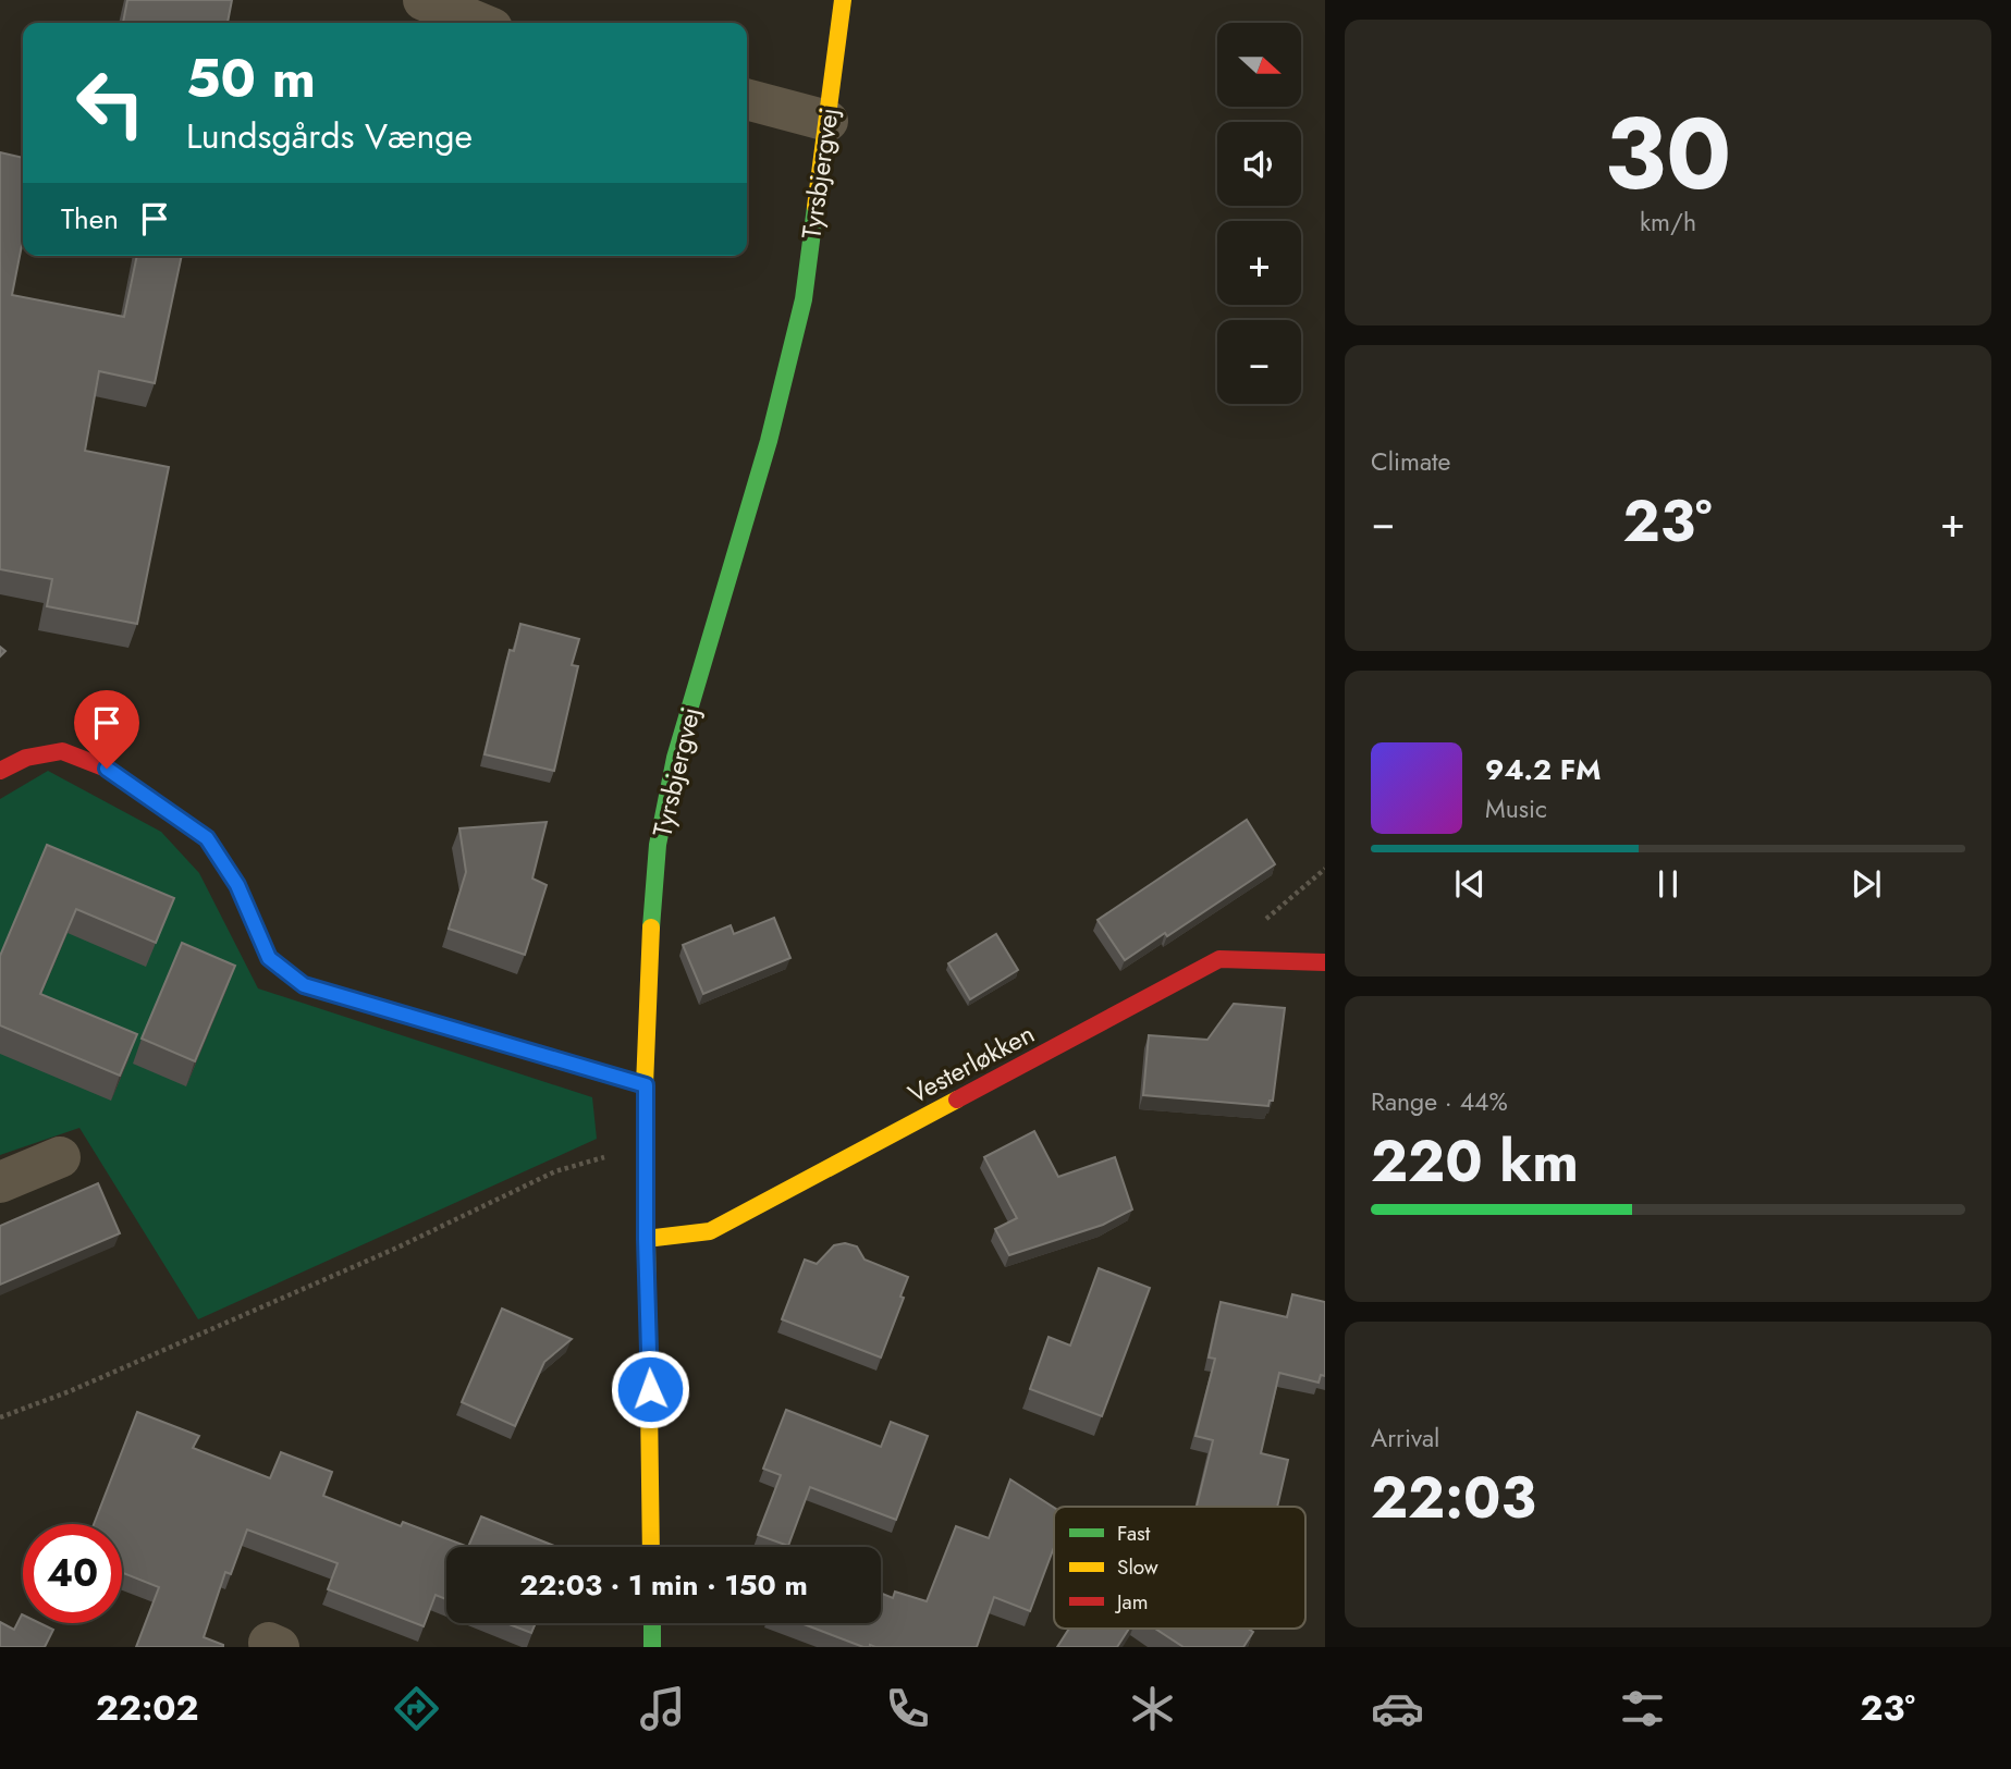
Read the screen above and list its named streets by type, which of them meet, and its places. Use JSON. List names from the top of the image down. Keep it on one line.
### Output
{"streets":{"street":["Tyrsbjergvej","Vesterløkken"]},"crossings":[["Tyrsbjergvej","Vesterløkken"]],"legend":["Fast","Slow","Jam"],"north":"right","page":{"tile":[["30","km/h"],"Climate",["Range · 44%","220 km"],["Arrival","22:03"]],"map_buttons":["+","−"],"turn":["50 m","Lundsgårds Vænge"],"then":"Then","heat":["−","23°","+"],"song":["94.2 FM","Music"],"limit":"40","trip":"22:03 · 1 min · 150 m","tabs":["22:02","23°"]}}
